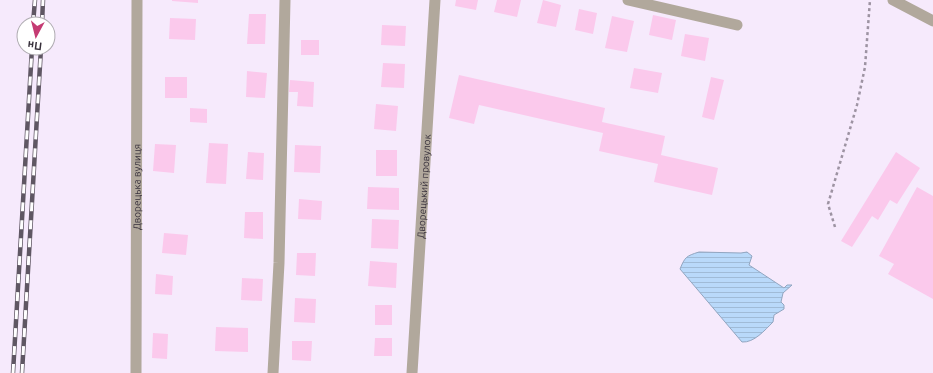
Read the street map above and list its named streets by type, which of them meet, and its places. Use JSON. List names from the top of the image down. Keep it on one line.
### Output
{"streets":{"street":["Дворецький провулок","Дворецька вулиця"]},"north":"bottom"}
